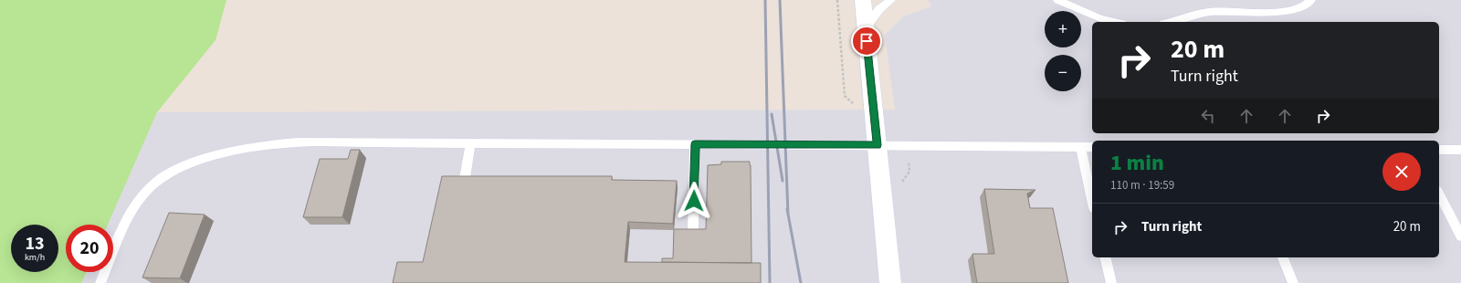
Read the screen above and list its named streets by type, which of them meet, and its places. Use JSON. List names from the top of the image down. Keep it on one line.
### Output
{"page":{"map_buttons":["+","−"],"turn":["20 m","Turn right"],"heading":["1 min","110 m · 19:59"],"list":[{"name":"Turn right","value":"20 m"}],"speed":"13 km/h","limit":"20"}}
